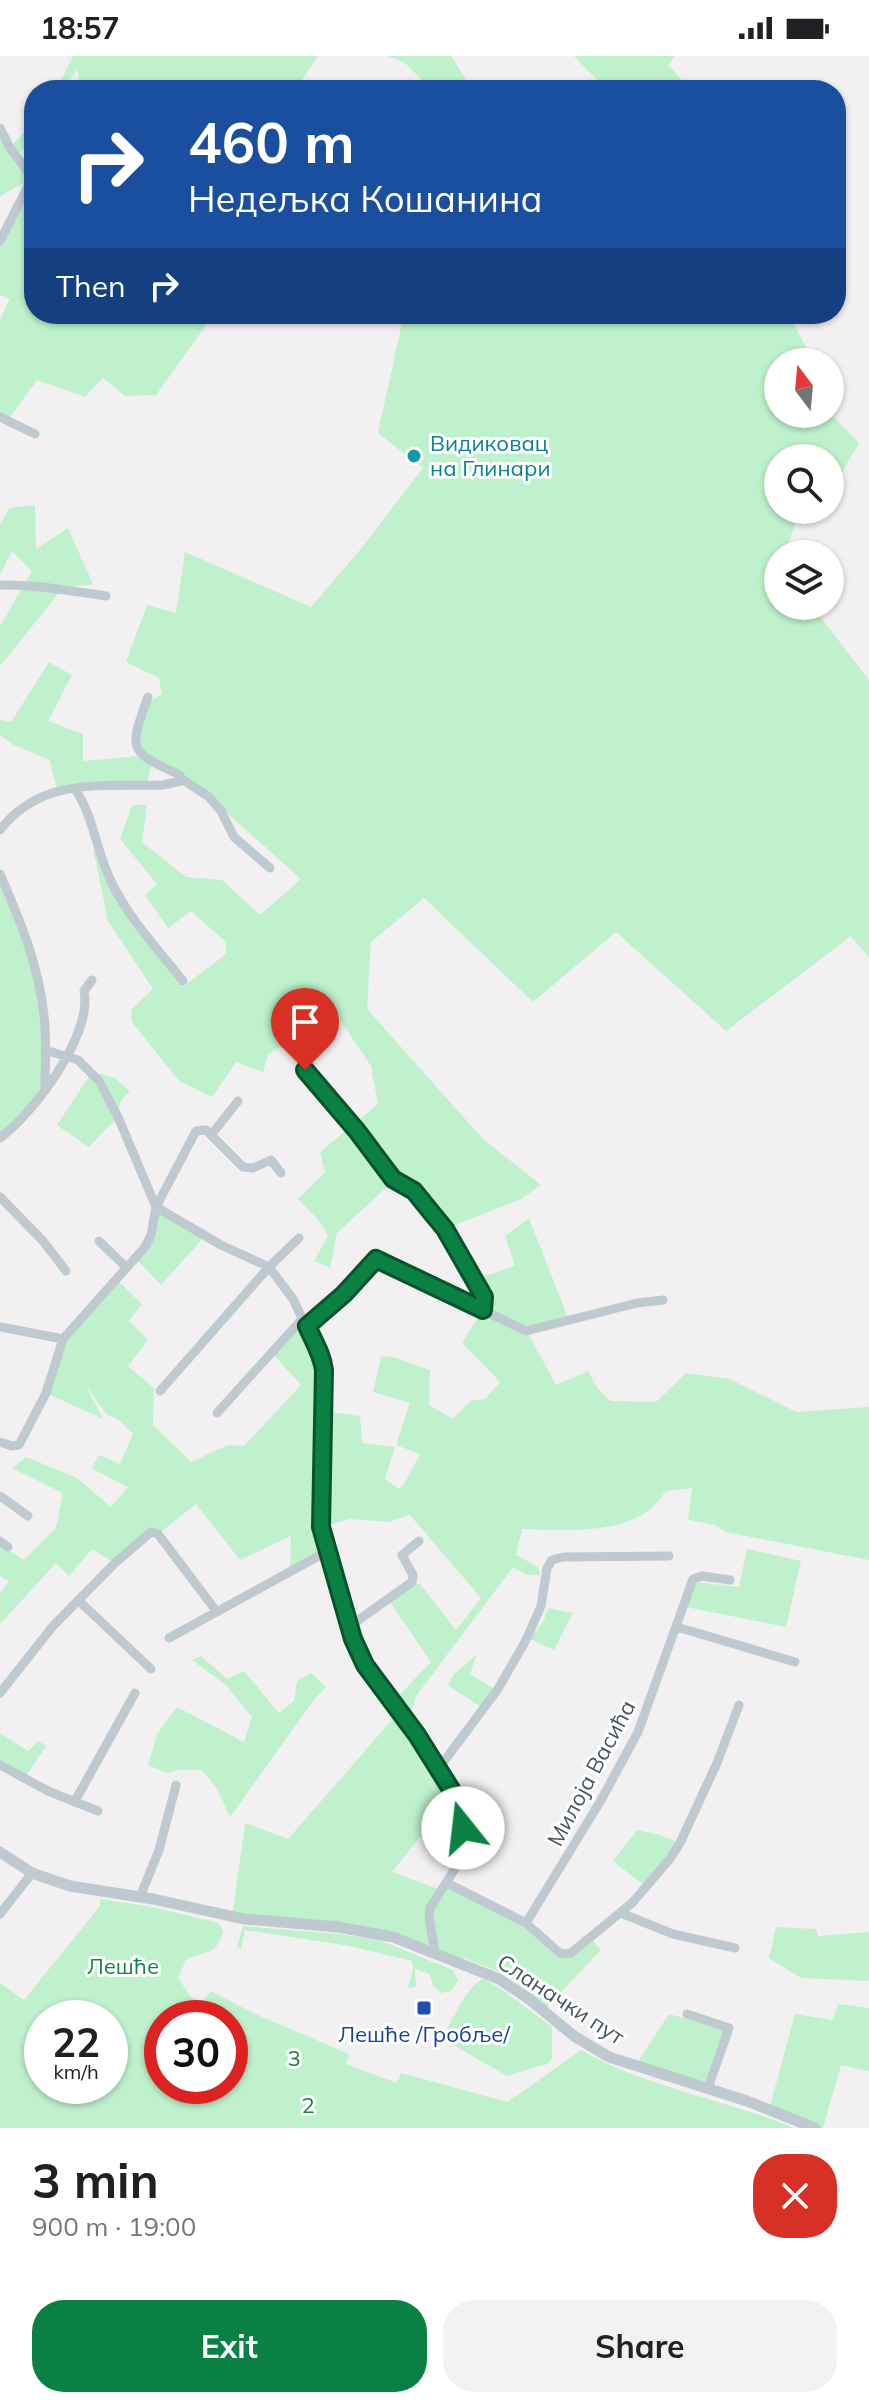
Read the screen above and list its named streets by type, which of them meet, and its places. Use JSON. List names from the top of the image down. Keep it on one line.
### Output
{"streets":{"street":["Милоја Васића","Сланачки пут"]},"parks":["Лешће","3","2"],"places":{"other":["Видиковац на Глинари"],"transit":["Лешће /Гробље/"]},"north":"top","page":{"status":"18:57","turn":["460 m","Недељка Кошанина"],"then":"Then","speed":"22 km/h","limit":"30","heading":["3 min","900 m · 19:00"],"buttons":["Exit","Share"]}}
